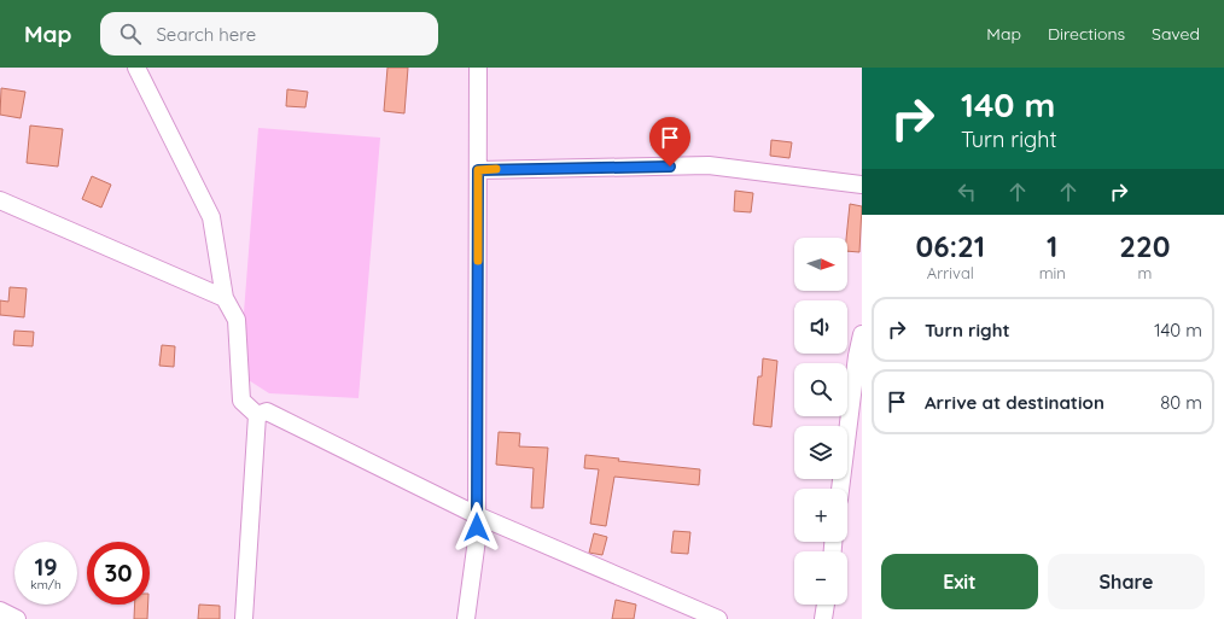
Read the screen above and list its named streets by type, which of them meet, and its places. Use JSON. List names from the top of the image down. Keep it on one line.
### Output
{"north":"right","page":{"header":"Map","search":"Search here","nav":["Map","Directions","Saved"],"turn":["140 m","Turn right"],"eta":["06:21","Arrival","1","min","220","m"],"map_buttons":["+","−"],"list":[{"name":"Turn right","value":"140 m"},{"name":"Arrive at destination","value":"80 m"}],"speed":"19 km/h","limit":"30","buttons":["Exit","Share"]}}
